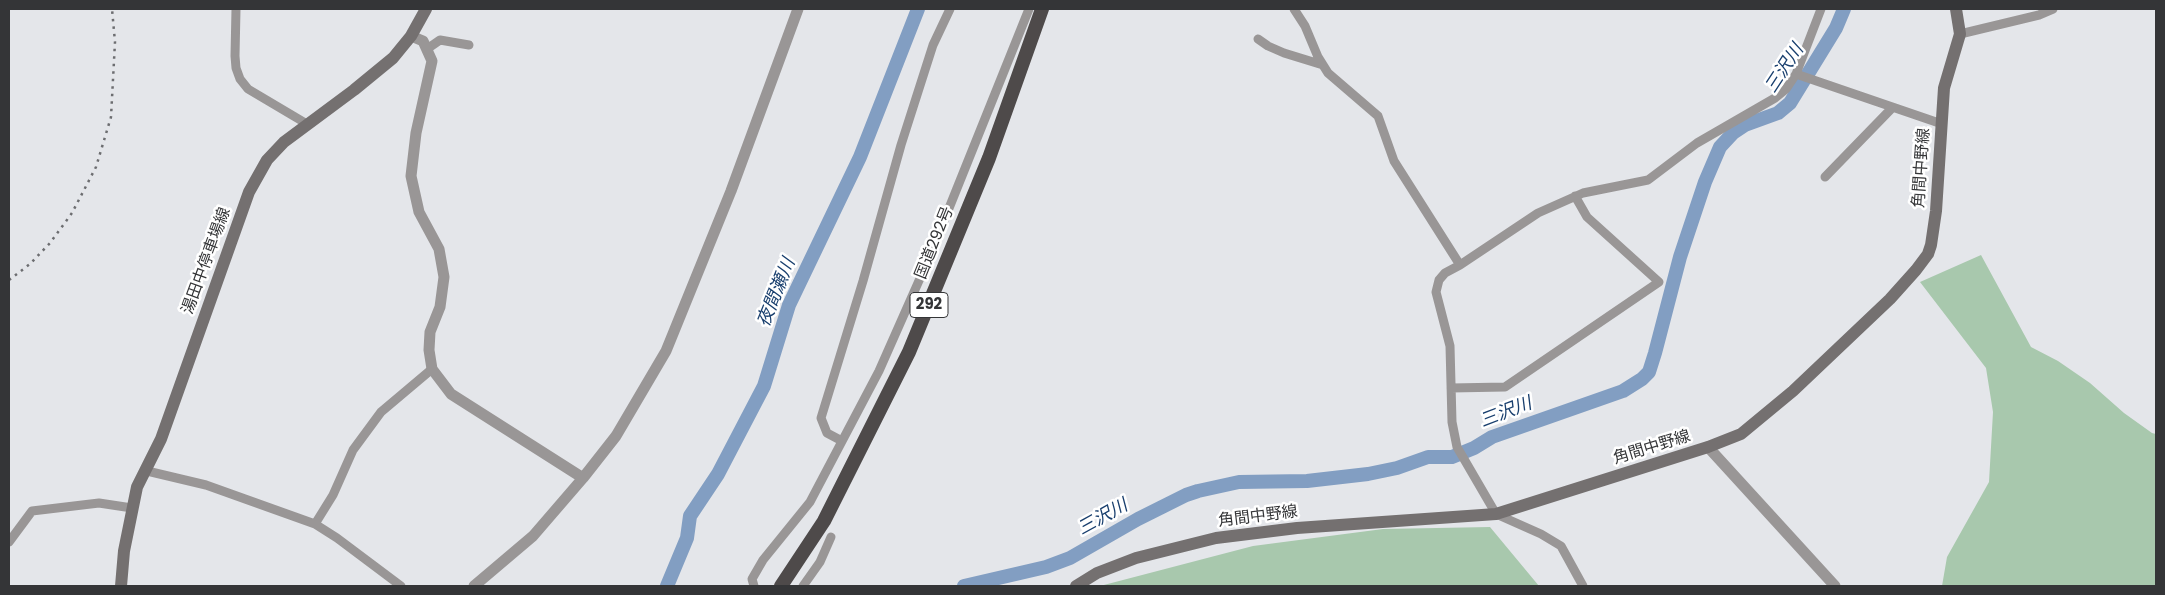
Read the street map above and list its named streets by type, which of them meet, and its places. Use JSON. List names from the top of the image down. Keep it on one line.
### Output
{"streets":{"highway":["国道292号","292"],"main road":["角間中野線","湯田中停車場線"]},"water":["三沢川","夜間瀬川"]}
